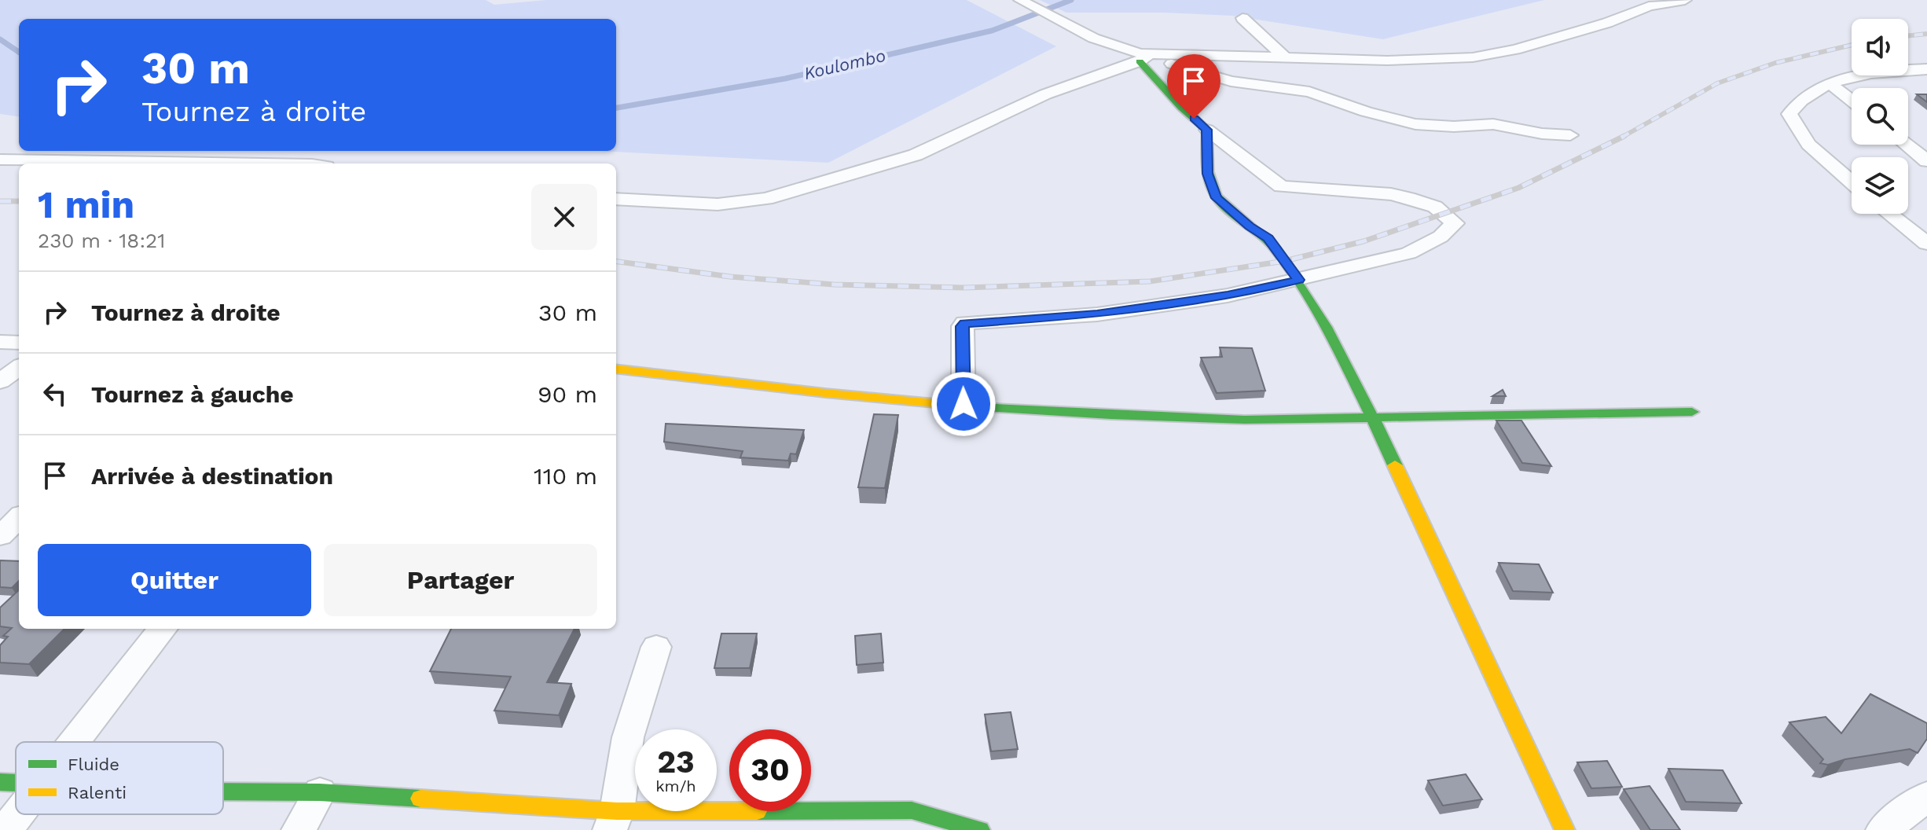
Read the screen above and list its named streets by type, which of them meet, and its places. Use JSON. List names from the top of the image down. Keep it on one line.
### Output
{"water":["Koulombo"],"legend":["Fluide","Ralenti"],"page":{"turn":["30 m","Tournez à droite"],"heading":["1 min","230 m · 18:21"],"list":[{"name":"Tournez à droite","value":"30 m"},{"name":"Tournez à gauche","value":"90 m"},{"name":"Arrivée à destination","value":"110 m"}],"buttons":["Quitter","Partager"],"speed":"23 km/h","limit":"30"}}
